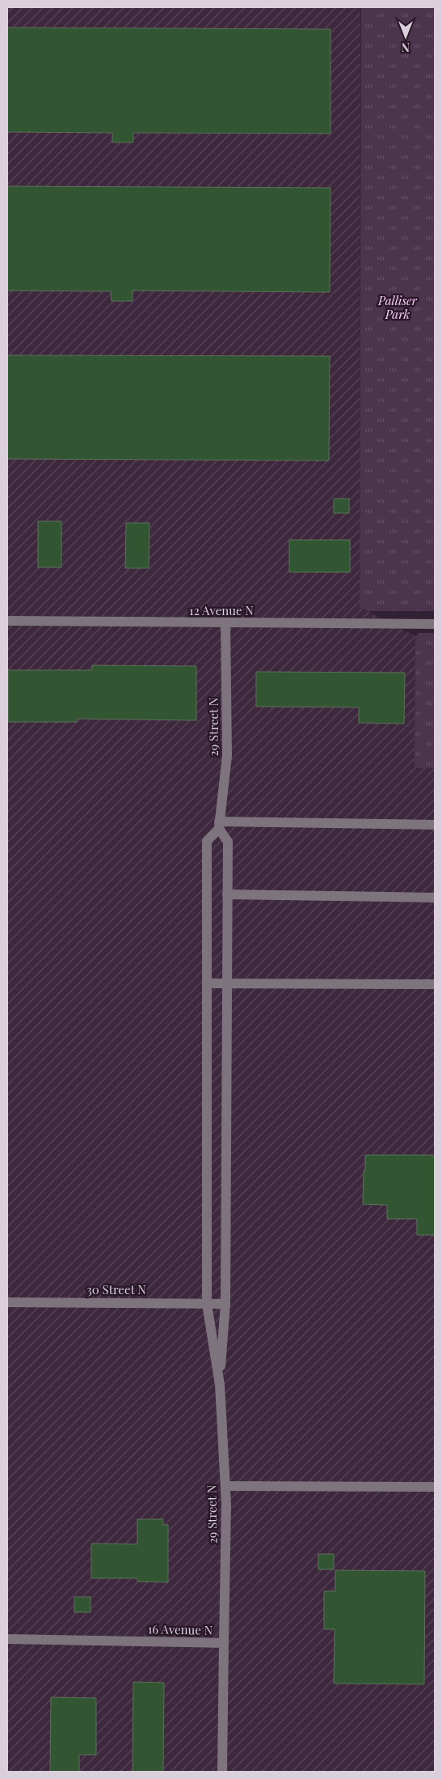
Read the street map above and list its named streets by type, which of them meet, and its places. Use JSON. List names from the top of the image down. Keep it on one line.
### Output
{"streets":{"street":["12 Avenue N","29 Street N","30 Street N","16 Avenue N"]},"crossings":[["12 Avenue N","29 Street N"],["29 Street N","16 Avenue N"]],"parks":["Palliser Park"],"north":"bottom"}
